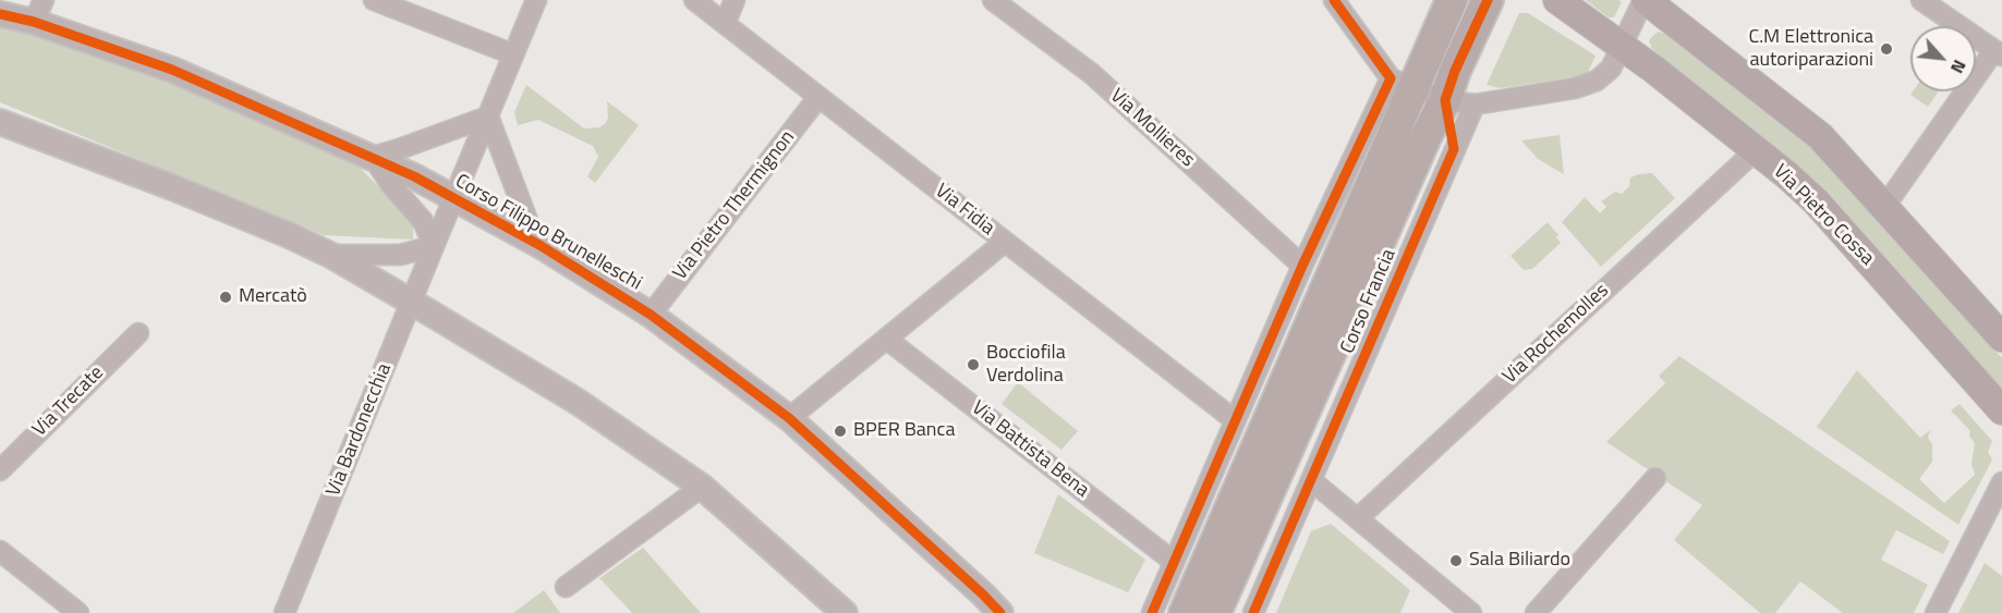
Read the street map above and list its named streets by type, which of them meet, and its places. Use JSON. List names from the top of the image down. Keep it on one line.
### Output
{"streets":{"main road":["Via Pietro Cossa","Corso Francia"],"street":["Via Mollieres","Via Pietro Thermignon","Via Fidia","Corso Filippo Brunelleschi","Via Rochemolles","Via Trecate","Via Bardonecchia","Via Battista Bena"]},"crossings":[["Via Pietro Thermignon","Via Fidia"],["Via Pietro Thermignon","Corso Filippo Brunelleschi"],["Via Pietro Cossa","Via Rochemolles"],["Corso Filippo Brunelleschi","Via Bardonecchia"]],"places":["C.M Elettronica autoriparazioni","Mercatò","Bocciofila Verdolina","BPER Banca","Sala Biliardo"],"north":"bottom right"}
